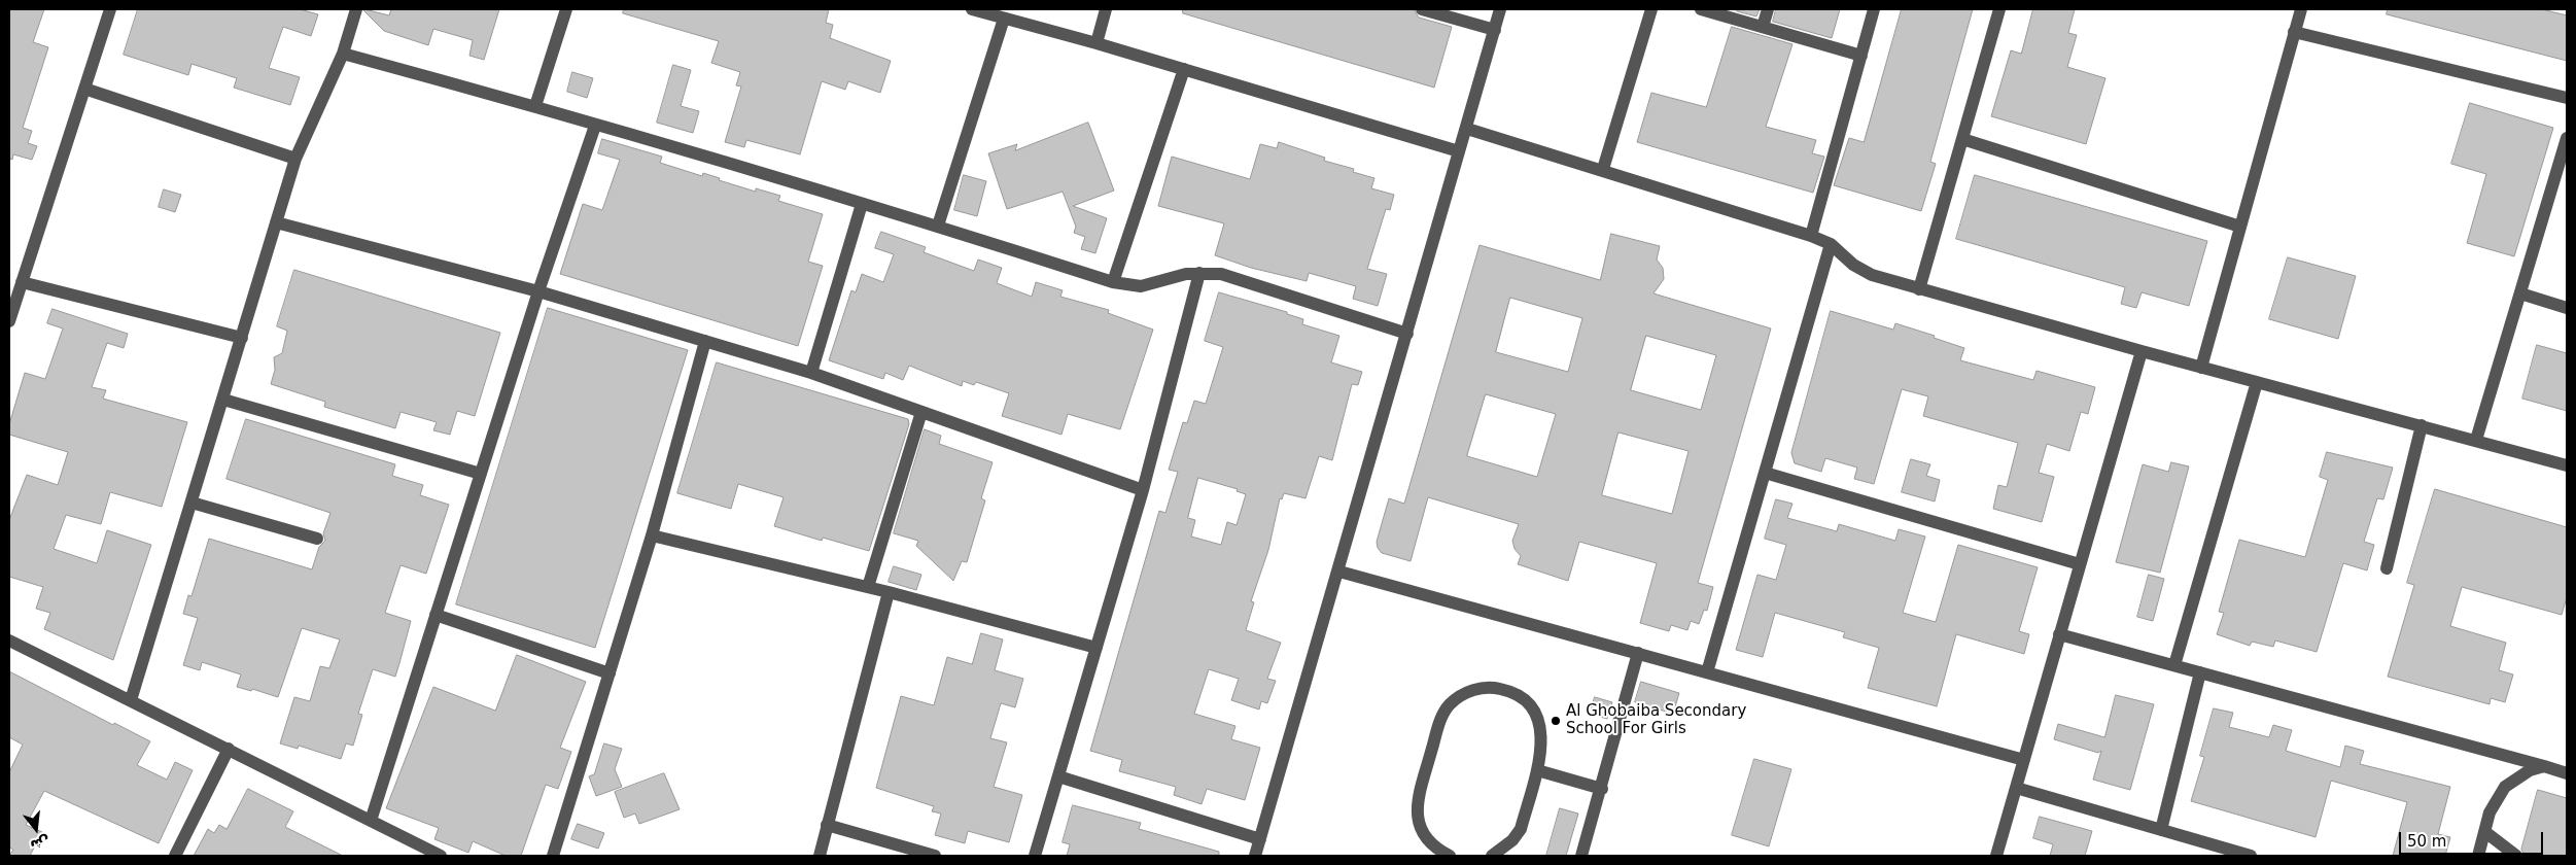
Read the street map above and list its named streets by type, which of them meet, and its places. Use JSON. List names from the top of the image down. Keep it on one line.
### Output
{"places":["Al Ghobaiba Secondary School For Girls"],"scale_bar":"50 m","north":"bottom"}
